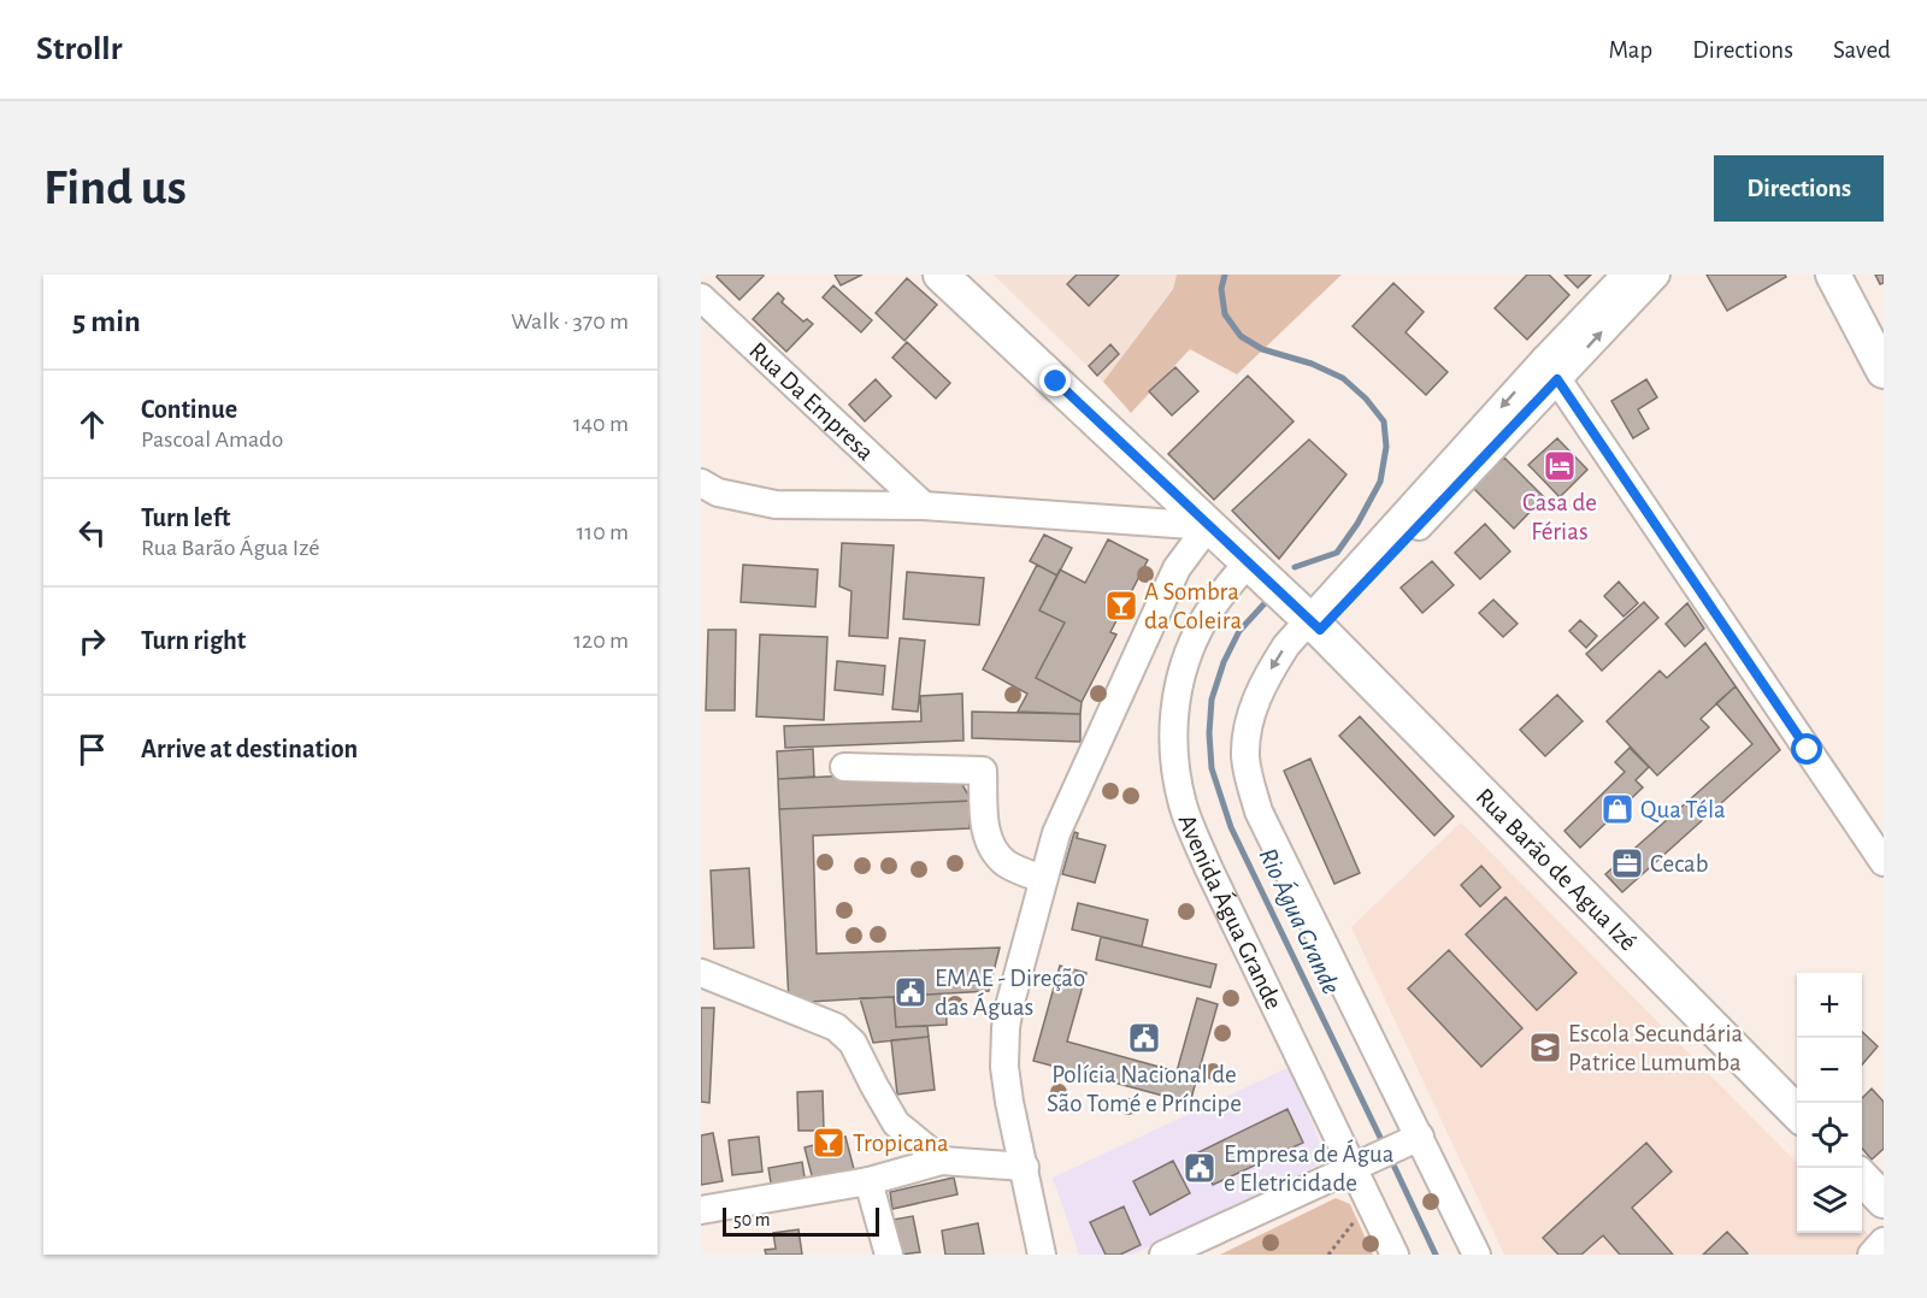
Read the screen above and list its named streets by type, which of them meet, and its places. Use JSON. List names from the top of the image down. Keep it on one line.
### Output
{"streets":{"main road":["Rua Barão de Agua Izé"],"street":["Rua Da Empresa","Avenida Água Grande"]},"crossings":[["Rua Barão de Agua Izé","Avenida Água Grande"]],"water":["Rio Água Grande"],"places":{"hotel":["Casa de Férias"],"bar":["A Sombra da Coleira","Tropicana"],"shop":["Qua Téla"],"office":["Cecab"],"public building":["EMAE - Direção das Águas","Polícia Nacional de São Tomé e Príncipe","Empresa de Água e Eletricidade"],"school or university":["Escola Secundária Patrice Lumumba"]},"scale_bar":"50 m","page":{"header":"Strollr","nav":["Map","Directions","Saved"],"buttons":"Directions","title":"Find us","heading":["5 min","Walk · 370 m"],"list":[["Continue","Pascoal Amado","140 m"],["Turn left","Rua Barão Água Izé","110 m"],["Turn right","120 m"],"Arrive at destination"],"map_buttons":["+","−"],"scale":"50 m"}}
